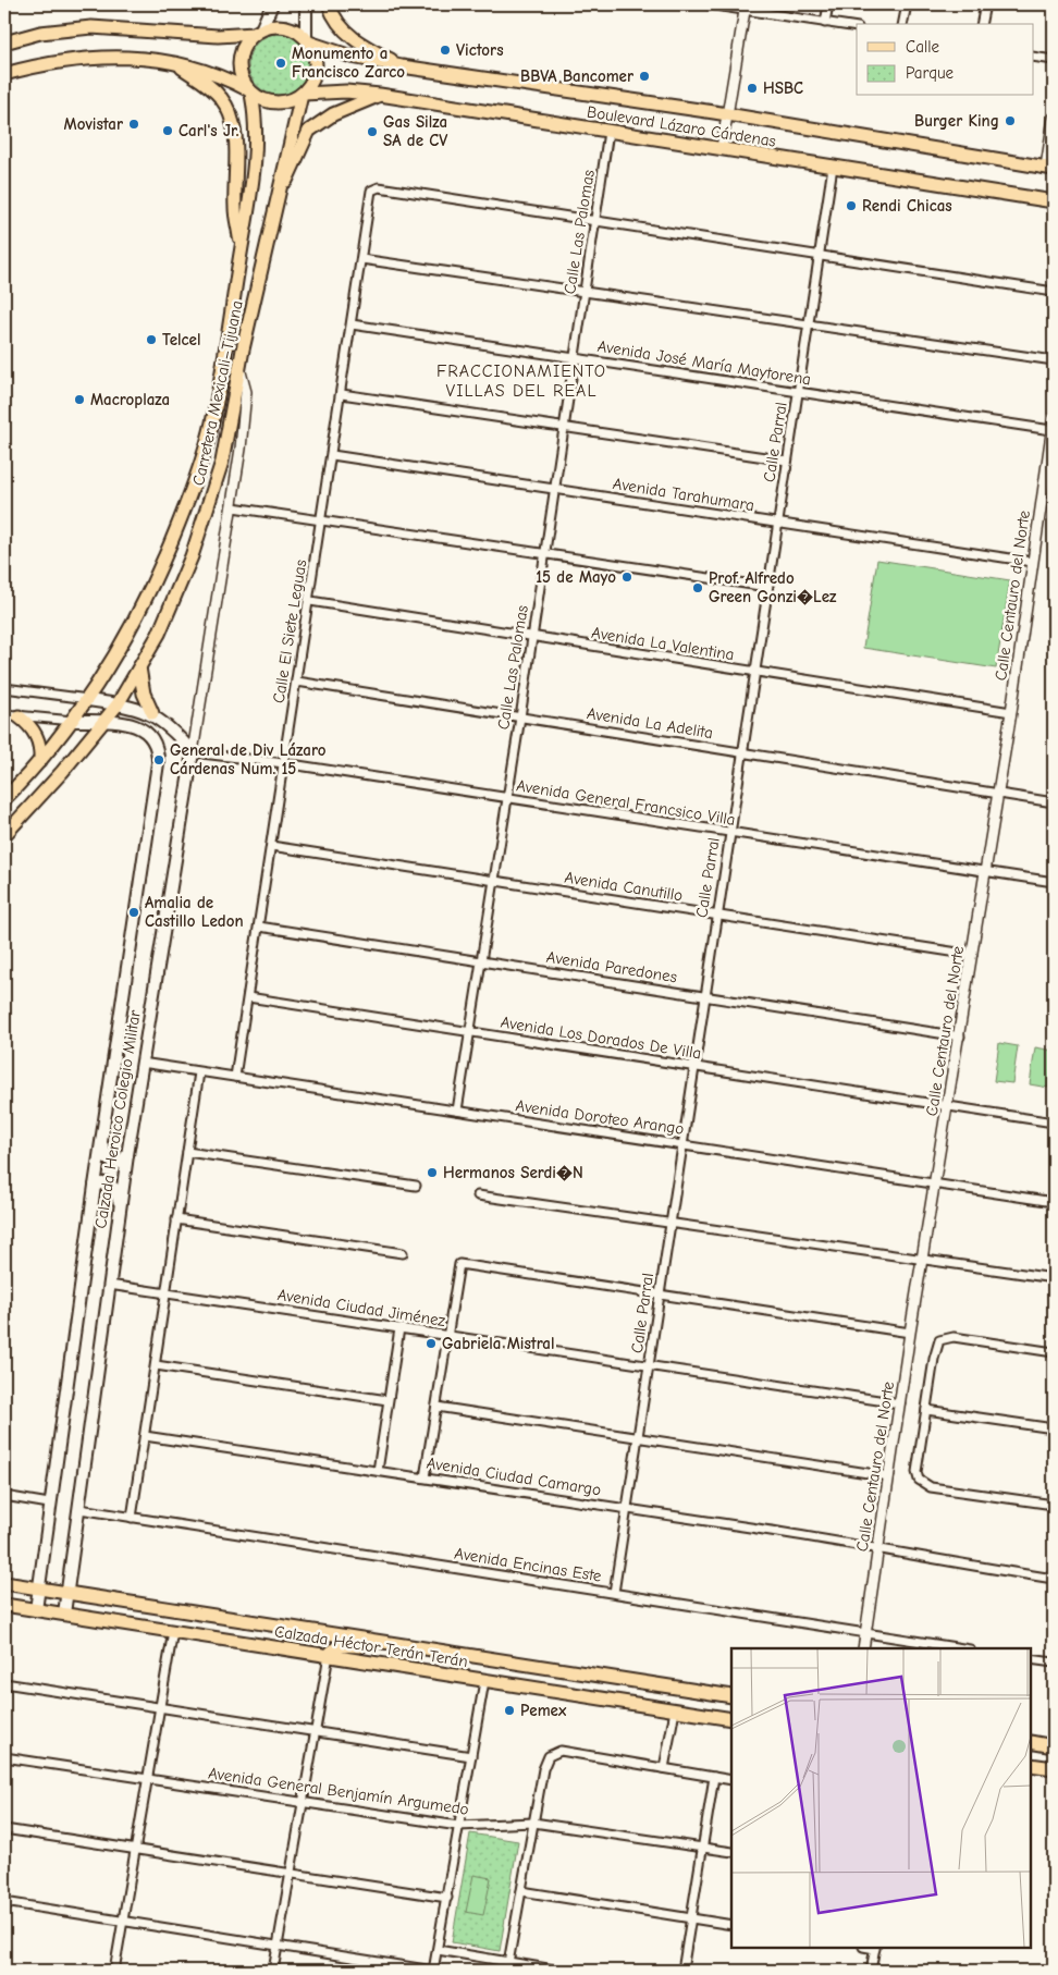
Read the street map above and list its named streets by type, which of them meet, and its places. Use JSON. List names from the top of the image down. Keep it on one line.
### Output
{"streets":{"main road":["Boulevard Lázaro Cárdenas","Carretera Mexicali–Tijuana","Calzada Heroico Colegio Militar","Calzada Héctor Terán Terán"],"street":["Calle Las Palomas","Avenida José María Maytorena","Calle Parral","Avenida Tarahumara","Calle Centauro del Norte","Calle El Siete Leguas","Avenida La Valentina","Avenida La Adelita","Avenida General Francsico Villa","Avenida Canutillo","Avenida Paredones","Avenida Los Dorados De Villa","Avenida Doroteo Arango","Avenida Ciudad Jiménez","Avenida Ciudad Camargo","Avenida Encinas Este","Avenida General Benjamín Argumedo"]},"crossings":[["Boulevard Lázaro Cárdenas","Calle Las Palomas"],["Boulevard Lázaro Cárdenas","Carretera Mexicali–Tijuana"],["Boulevard Lázaro Cárdenas","Calle Parral"],["Calle Las Palomas","Avenida José María Maytorena"],["Calle Las Palomas","Avenida Tarahumara"],["Calle Las Palomas","Calle El Siete Leguas"],["Calle Las Palomas","Avenida La Valentina"],["Calle Las Palomas","Avenida La Adelita"],["Calle Las Palomas","Avenida General Francsico Villa"],["Calle Las Palomas","Avenida Canutillo"],["Calle Las Palomas","Avenida Paredones"],["Calle Las Palomas","Avenida Los Dorados De Villa"],["Calle Las Palomas","Avenida Doroteo Arango"],["Avenida José María Maytorena","Calle Parral"],["Avenida José María Maytorena","Calle Centauro del Norte"],["Avenida José María Maytorena","Calle El Siete Leguas"],["Carretera Mexicali–Tijuana","Calzada Heroico Colegio Militar"],["Calle Parral","Avenida Tarahumara"],["Calle Parral","Avenida La Valentina"],["Calle Parral","Avenida La Adelita"],["Calle Parral","Avenida General Francsico Villa"],["Calle Parral","Avenida Canutillo"],["Calle Parral","Avenida Paredones"],["Calle Parral","Avenida Los Dorados De Villa"],["Calle Parral","Avenida Doroteo Arango"],["Calle Parral","Avenida Ciudad Jiménez"],["Calle Parral","Avenida Ciudad Camargo"],["Calle Parral","Avenida Encinas Este"],["Avenida Tarahumara","Calle Centauro del Norte"],["Avenida Tarahumara","Calle El Siete Leguas"],["Calle Centauro del Norte","Avenida La Valentina"],["Calle Centauro del Norte","Avenida La Adelita"],["Calle Centauro del Norte","Avenida General Francsico Villa"],["Calle Centauro del Norte","Avenida Canutillo"],["Calle Centauro del Norte","Avenida Paredones"],["Calle Centauro del Norte","Avenida Los Dorados De Villa"],["Calle Centauro del Norte","Avenida Doroteo Arango"],["Calle Centauro del Norte","Avenida Ciudad Jiménez"],["Calle Centauro del Norte","Avenida Ciudad Camargo"],["Calle Centauro del Norte","Avenida Encinas Este"],["Calle El Siete Leguas","Avenida La Valentina"],["Calle El Siete Leguas","Avenida La Adelita"],["Calle El Siete Leguas","Avenida General Francsico Villa"],["Calle El Siete Leguas","Avenida Canutillo"],["Calle El Siete Leguas","Avenida Paredones"],["Calle El Siete Leguas","Avenida Los Dorados De Villa"],["Calle El Siete Leguas","Avenida Doroteo Arango"],["Avenida General Francsico Villa","Calzada Heroico Colegio Militar"],["Avenida Doroteo Arango","Calzada Heroico Colegio Militar"],["Calzada Heroico Colegio Militar","Avenida Ciudad Jiménez"],["Calzada Heroico Colegio Militar","Avenida Encinas Este"],["Calzada Heroico Colegio Militar","Calzada Héctor Terán Terán"]],"districts":["FRACCIONAMIENTO VILLAS DEL REAL"],"places":["Victors","Monumento a Francisco Zarco","BBVA Bancomer","HSBC","Burger King","Movistar","Carl's Jr.","Gas Silza SA de CV","Rendi Chicas","Telcel","Macroplaza","15 de Mayo","Prof. Alfredo Green Gonzi�Lez","General de Div Lázaro Cárdenas Num. 15","Amalia de Castillo Ledon","Hermanos Serdi�N","Gabriela Mistral","Pemex"],"legend":["Calle","Parque"]}
